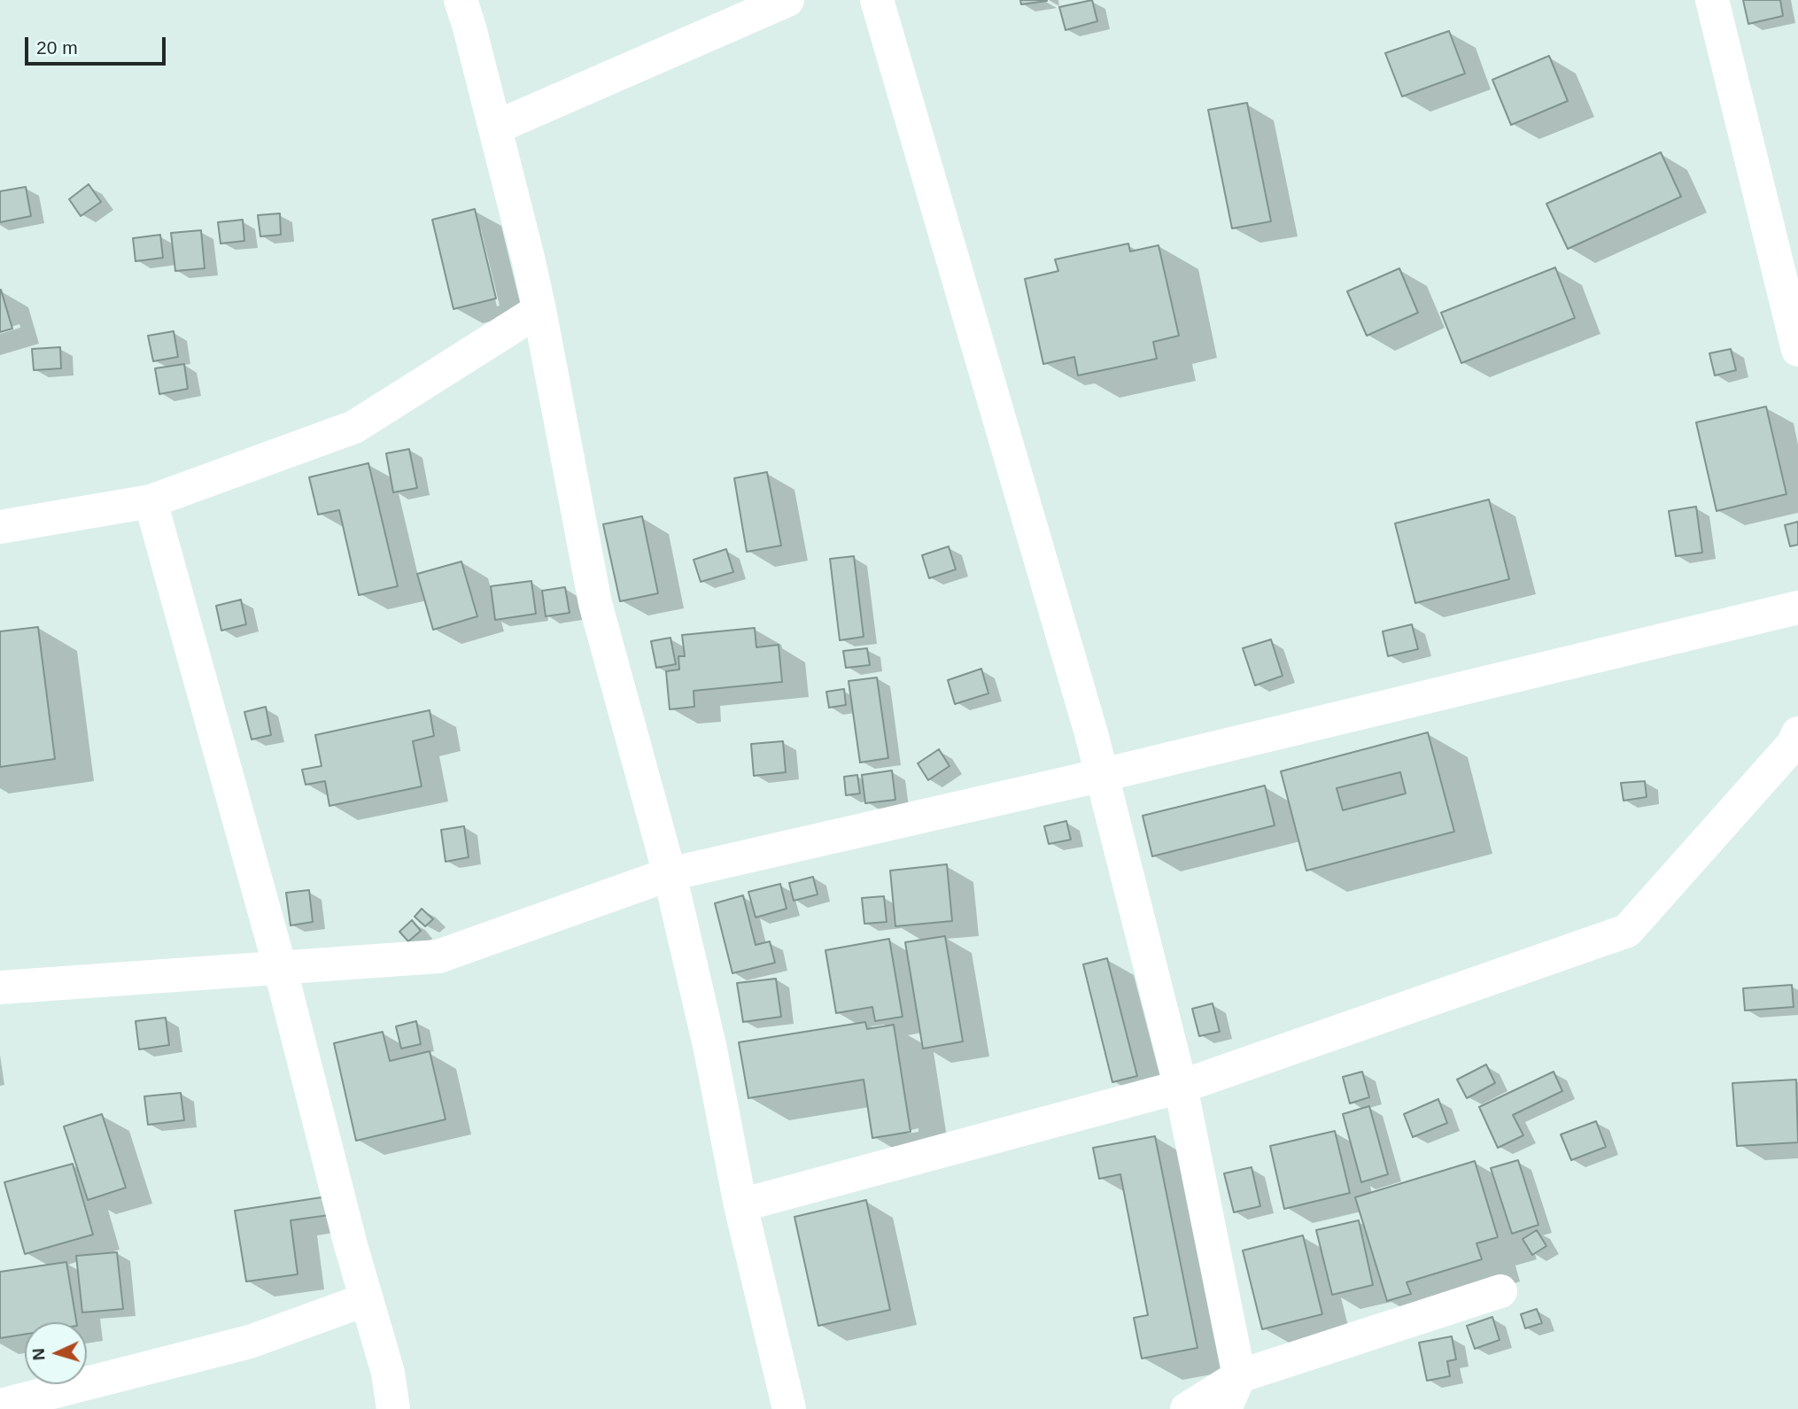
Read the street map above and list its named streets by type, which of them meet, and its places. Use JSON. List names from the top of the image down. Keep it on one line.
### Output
{"scale_bar":"20 m","north":"left"}
